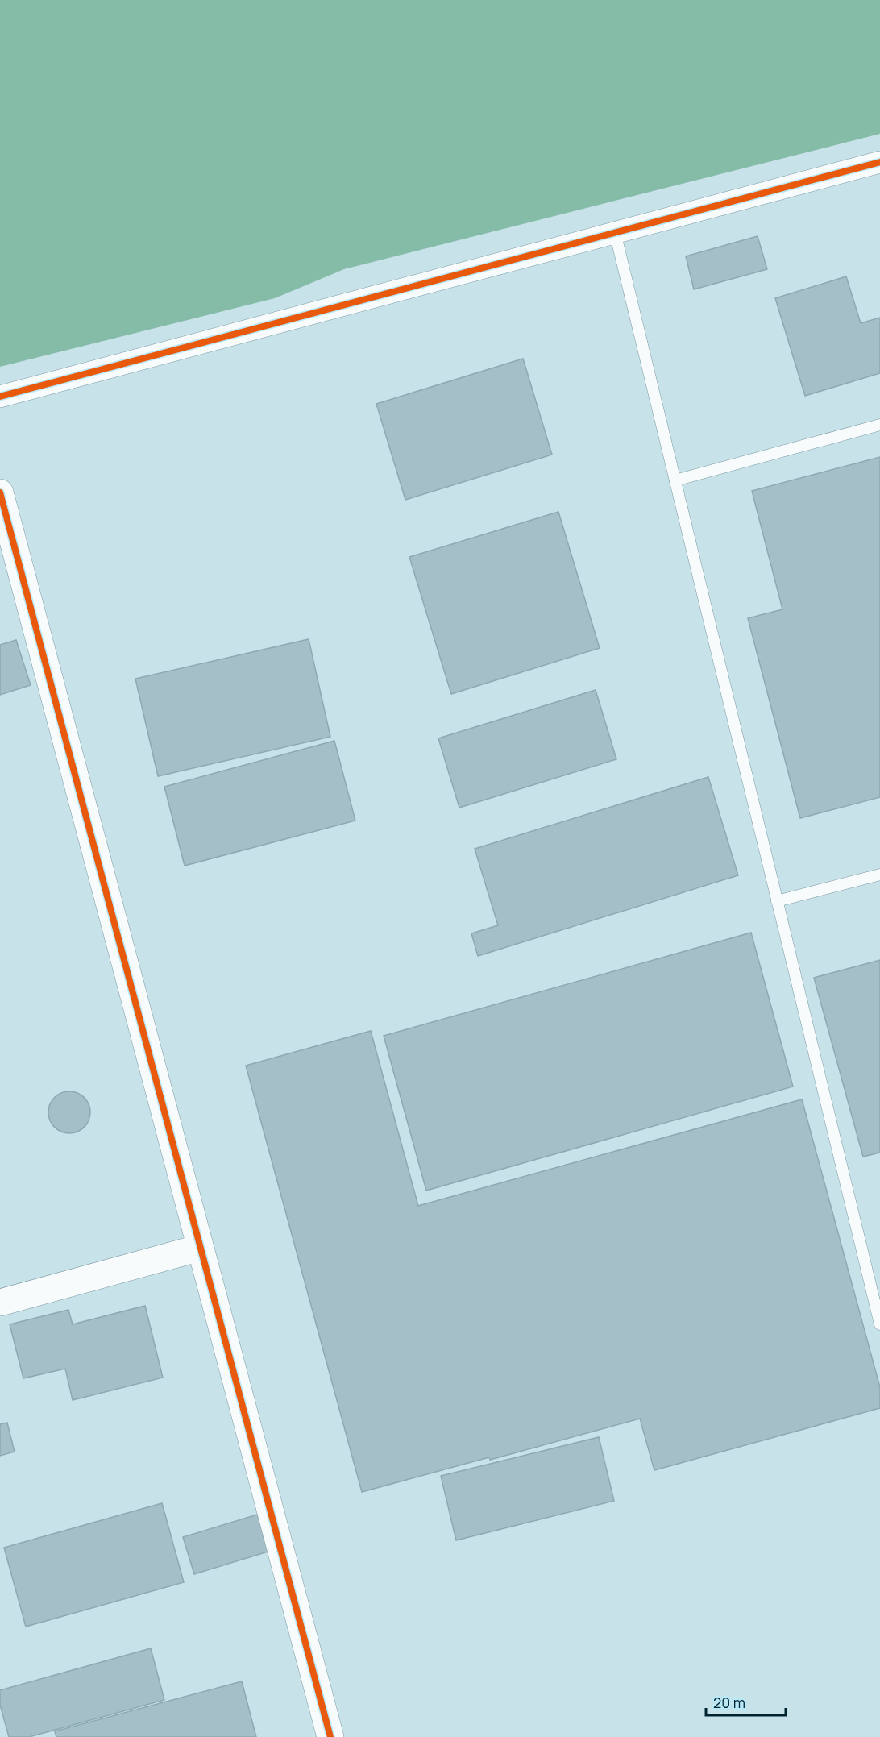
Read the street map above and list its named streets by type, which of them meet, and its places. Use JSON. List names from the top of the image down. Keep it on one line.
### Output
{"scale_bar":"20 m"}
